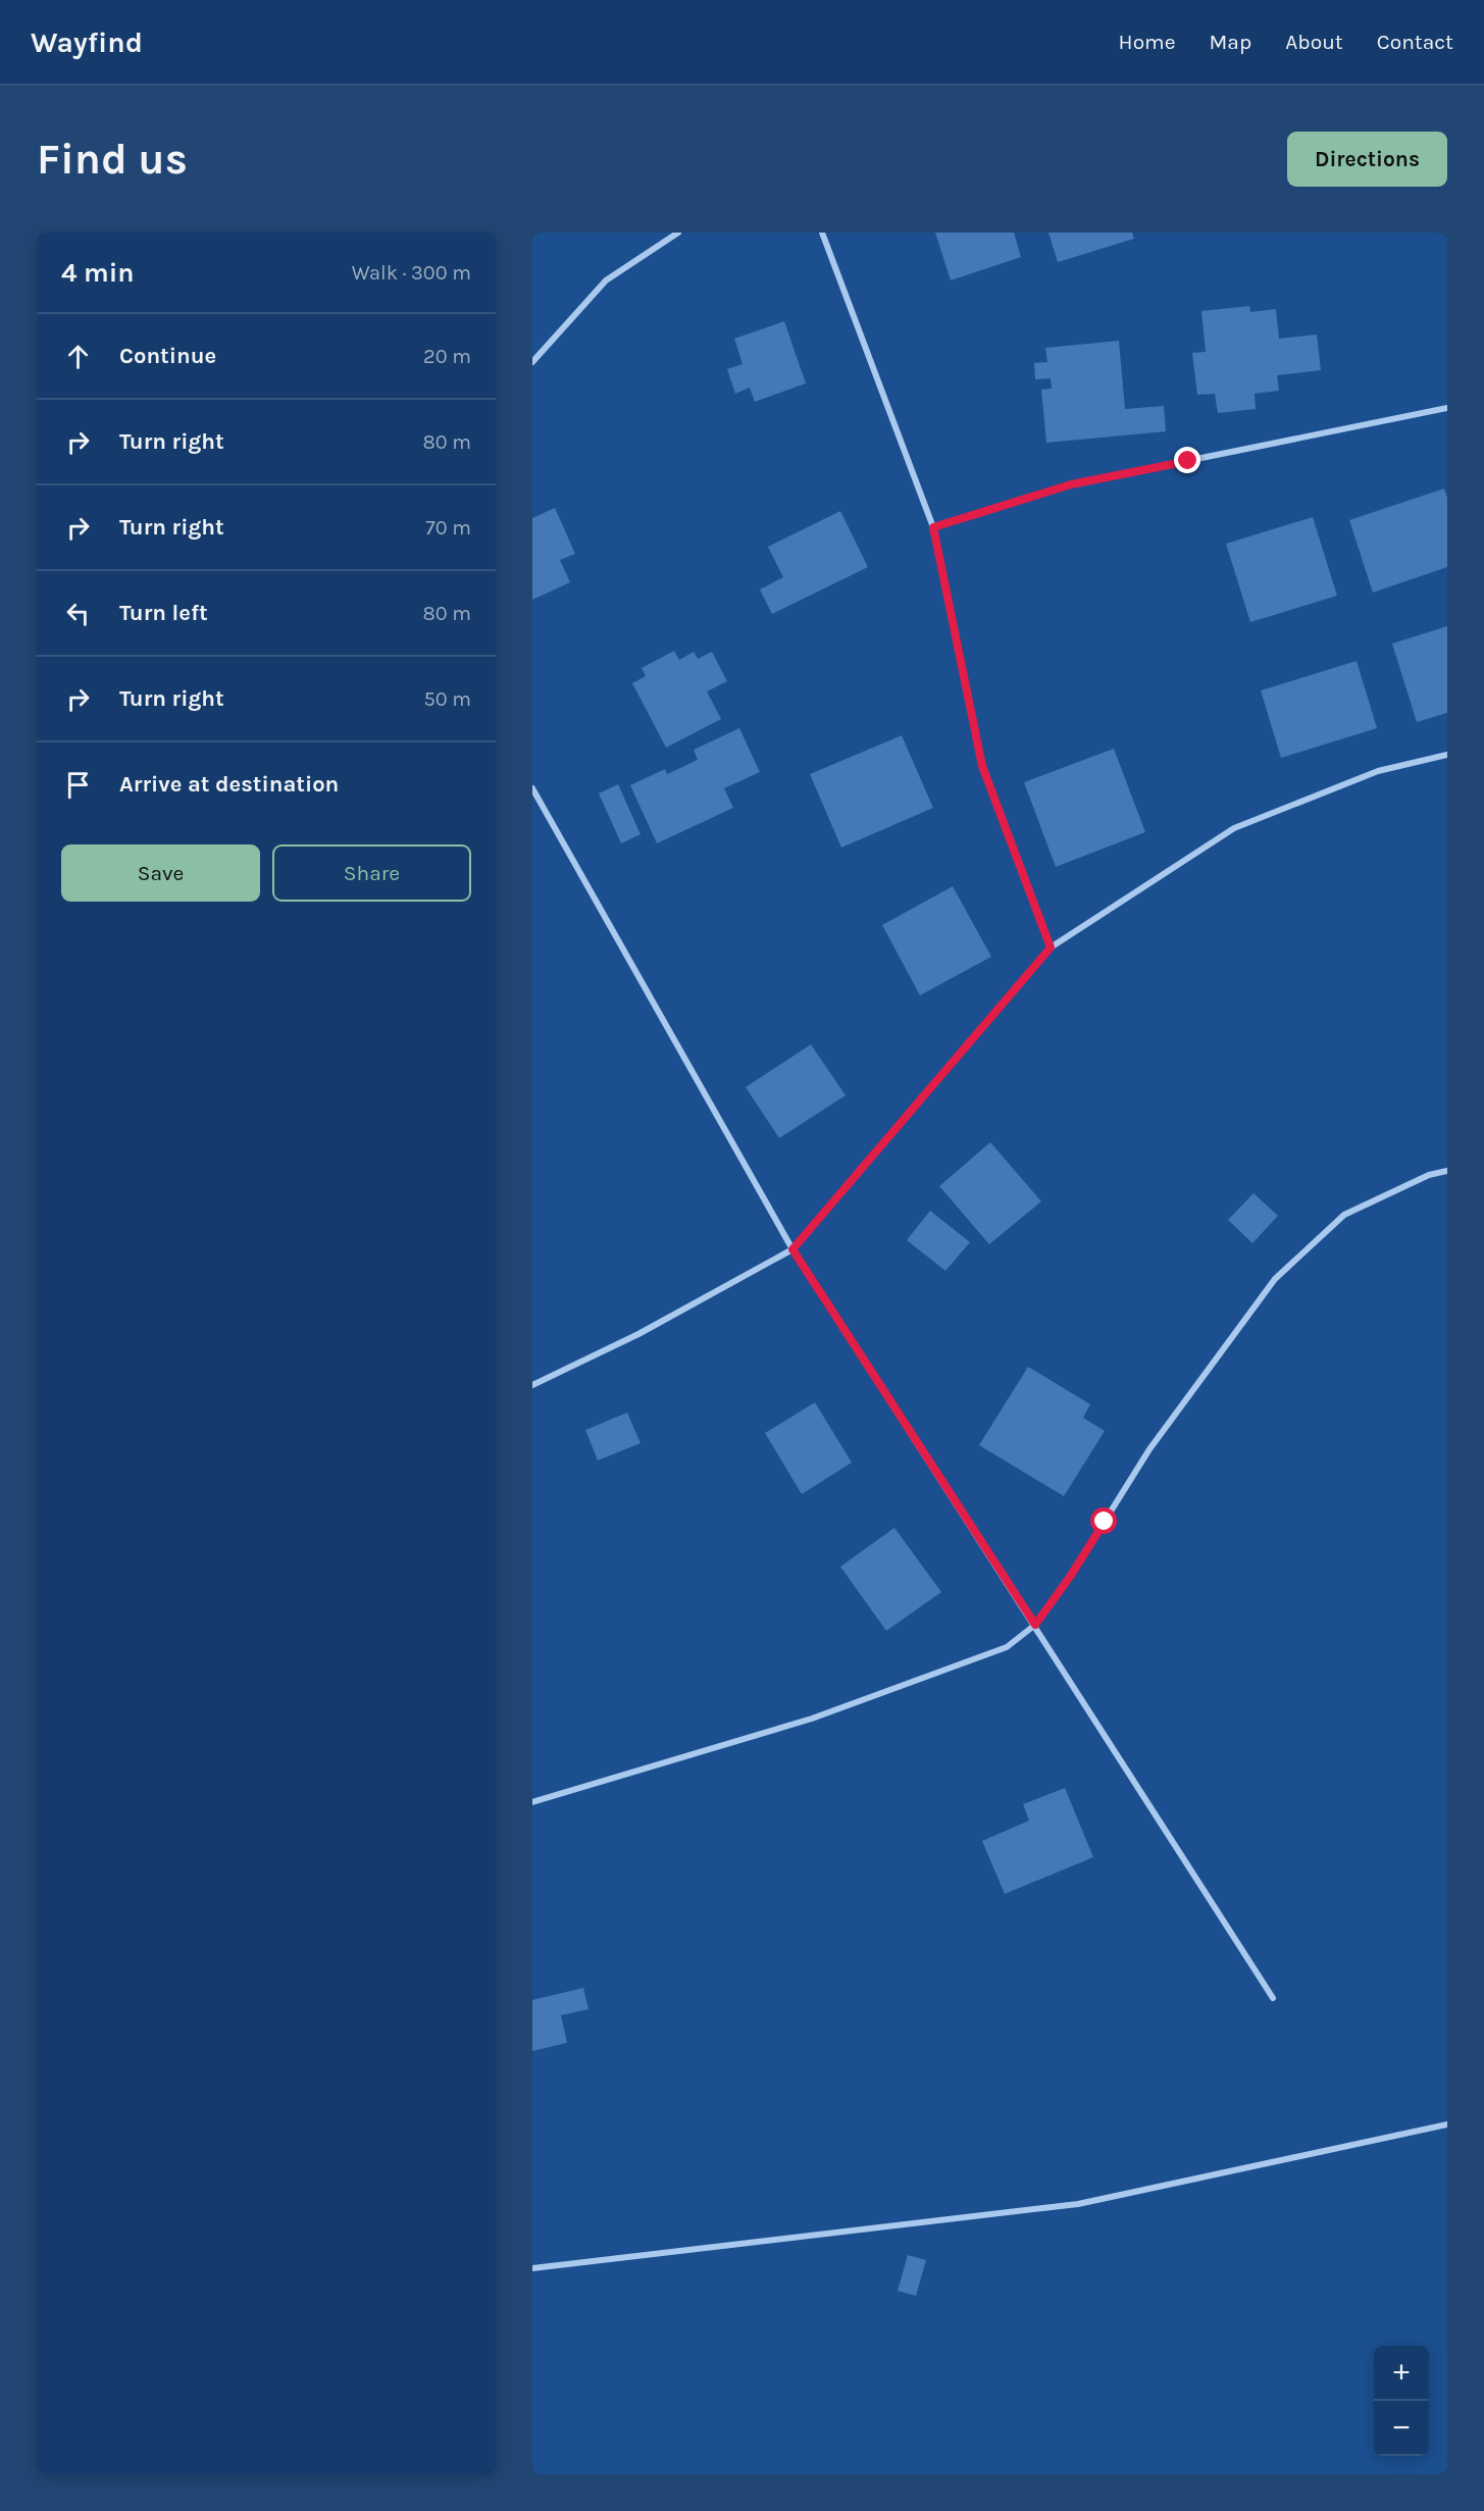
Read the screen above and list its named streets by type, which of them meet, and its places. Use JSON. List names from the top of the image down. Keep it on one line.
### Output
{"page":{"header":"Wayfind","nav":["Home","Map","About","Contact"],"buttons":["Directions",["Save","Share"]],"title":"Find us","heading":["4 min","Walk · 300 m"],"list":[["Continue","20 m"],["Turn right","80 m"],["Turn right","70 m"],["Turn left","80 m"],["Turn right","50 m"],"Arrive at destination"],"map_buttons":["+","−"]}}
